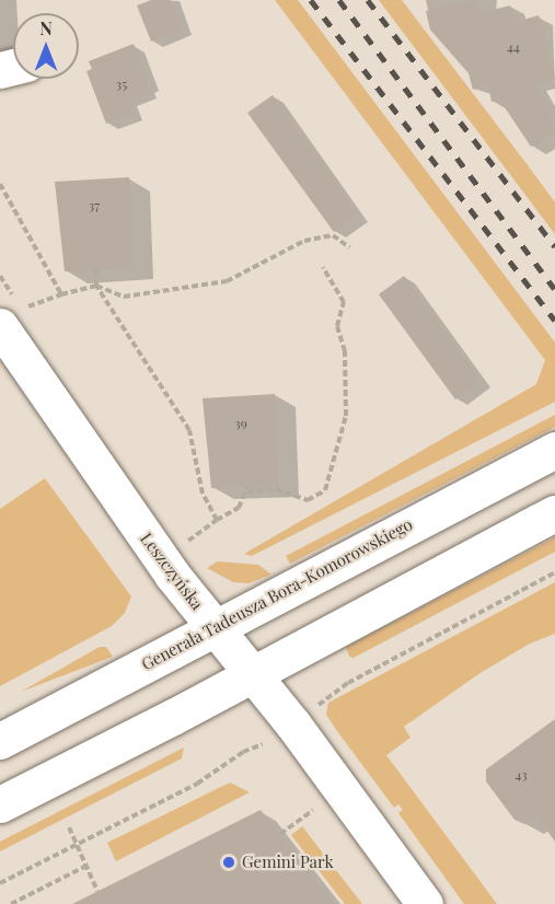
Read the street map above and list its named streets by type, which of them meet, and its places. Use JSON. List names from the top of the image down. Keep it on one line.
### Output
{"streets":{"main road":["Leszczyńska","Generała Tadeusza Bora-Komorowskiego"]},"crossings":[["Leszczyńska","Generała Tadeusza Bora-Komorowskiego"]],"places":["Gemini Park"],"house_numbers":["44","35","37","39","43"],"north":"top"}
